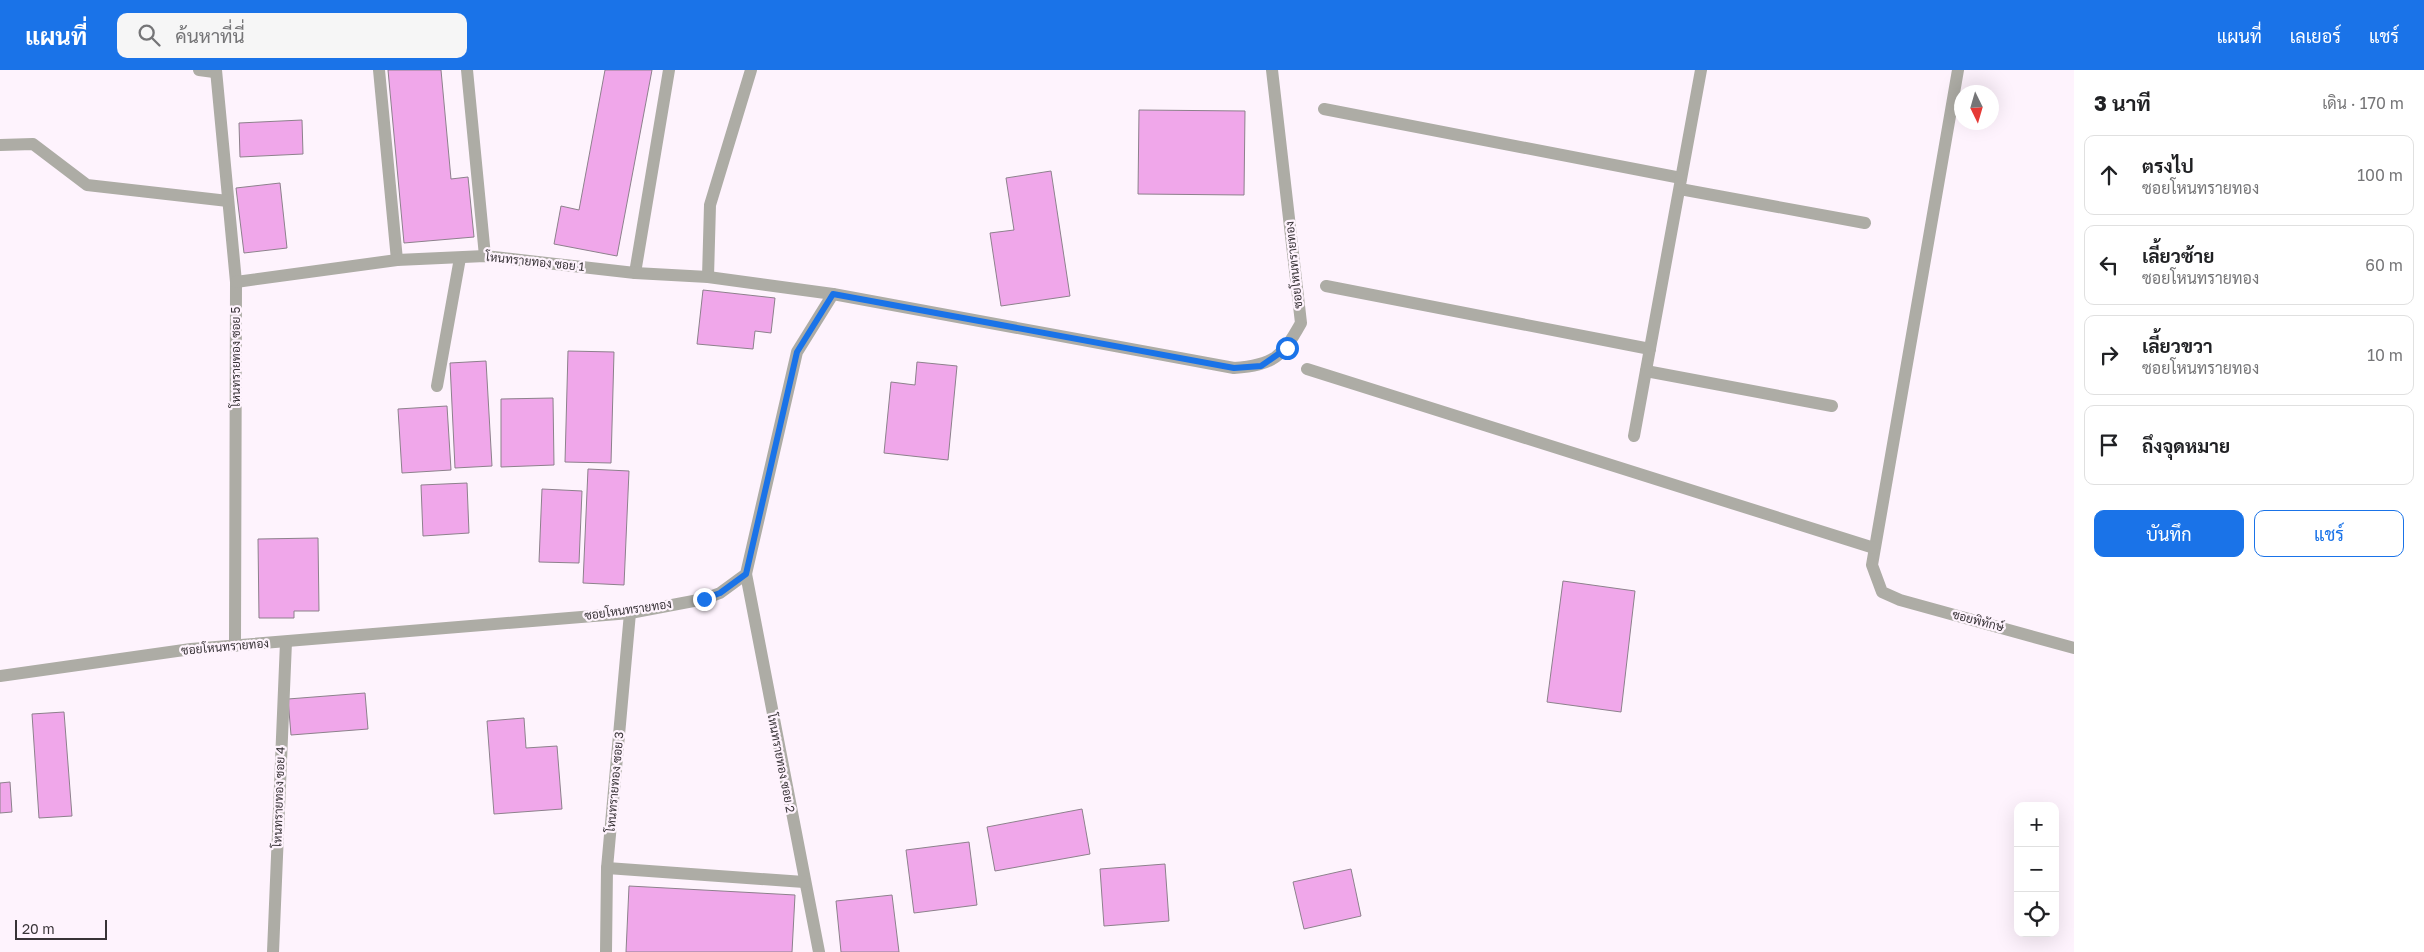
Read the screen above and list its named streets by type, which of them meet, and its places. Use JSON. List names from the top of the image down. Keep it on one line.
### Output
{"streets":{"street":["โหนทรายทอง ซอย 1","ซอยโหนทรายทอง","โหนทรายทอง ซอย 5","ซอยพิทักษ์","โหนทรายทอง ซอย 2","โหนทรายทอง ซอย 3","โหนทรายทอง ซอย 4"]},"crossings":[["โหนทรายทอง ซอย 1","ซอยโหนทรายทอง"],["โหนทรายทอง ซอย 1","โหนทรายทอง ซอย 5"],["ซอยโหนทรายทอง","โหนทรายทอง ซอย 5"],["ซอยโหนทรายทอง","โหนทรายทอง ซอย 2"],["ซอยโหนทรายทอง","โหนทรายทอง ซอย 3"],["ซอยโหนทรายทอง","โหนทรายทอง ซอย 4"]],"scale_bar":"20 m","north":"bottom","page":{"header":"แผนที่","search":"ค้นหาที่นี่","nav":["แผนที่","เลเยอร์","แชร์"],"heading":["3 นาที","เดิน · 170 m"],"list":[["ตรงไป","ซอยโหนทรายทอง","100 m"],["เลี้ยวซ้าย","ซอยโหนทรายทอง","60 m"],["เลี้ยวขวา","ซอยโหนทรายทอง","10 m"],"ถึงจุดหมาย"],"buttons":["บันทึก","แชร์"],"map_buttons":["+","−"],"scale":"20 m"}}
